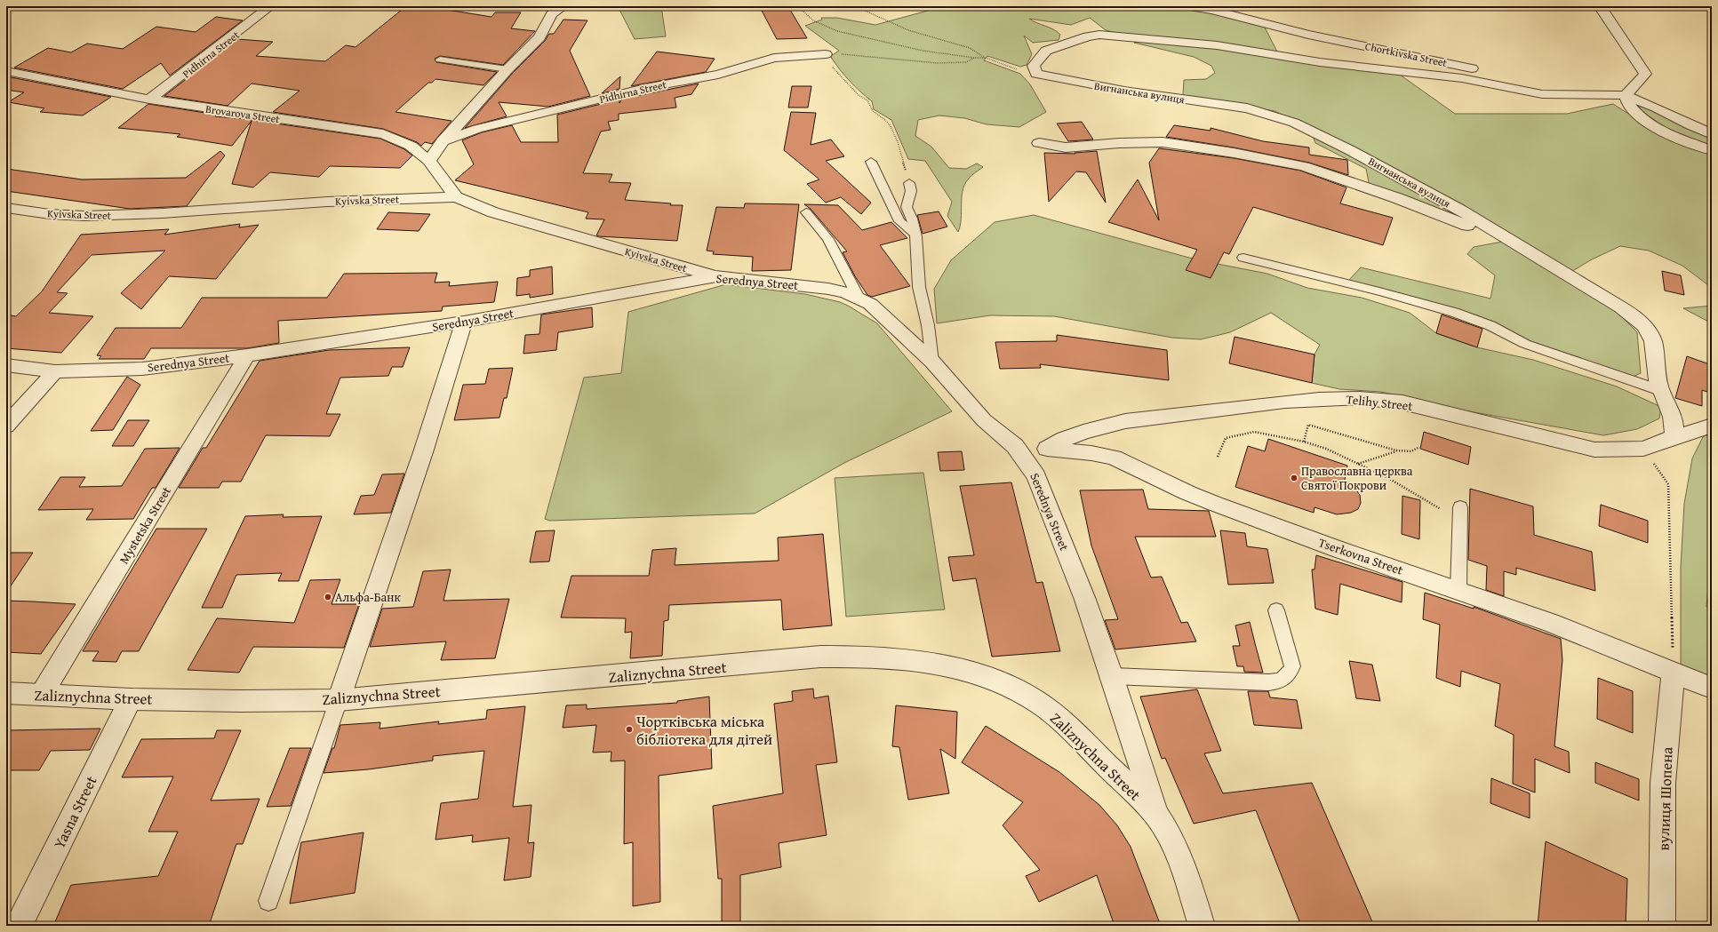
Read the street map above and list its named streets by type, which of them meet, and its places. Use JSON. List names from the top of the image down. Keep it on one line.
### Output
{"streets":{"street":["Pidhirna Street","Chortkivska Street","Вигнанська вулиця","Brovarova Street","Kyivska Street","Serednya Street","Telihy Street","Mystetska Street","Tserkovna Street","Zaliznychna Street","вулиця Шопена","Yasna Street"]},"crossings":[["Pidhirna Street","Brovarova Street"],["Вигнанська вулиця","Telihy Street"],["Brovarova Street","Kyivska Street"],["Kyivska Street","Serednya Street"],["Serednya Street","Telihy Street"],["Serednya Street","Mystetska Street"],["Serednya Street","Zaliznychna Street"],["Telihy Street","Tserkovna Street"],["Mystetska Street","Zaliznychna Street"],["Tserkovna Street","вулиця Шопена"],["Zaliznychna Street","Yasna Street"]],"places":["Православна церква Святої Покрови","Альфа-Банк","Чортківська міська бібліотека для дітей"]}
